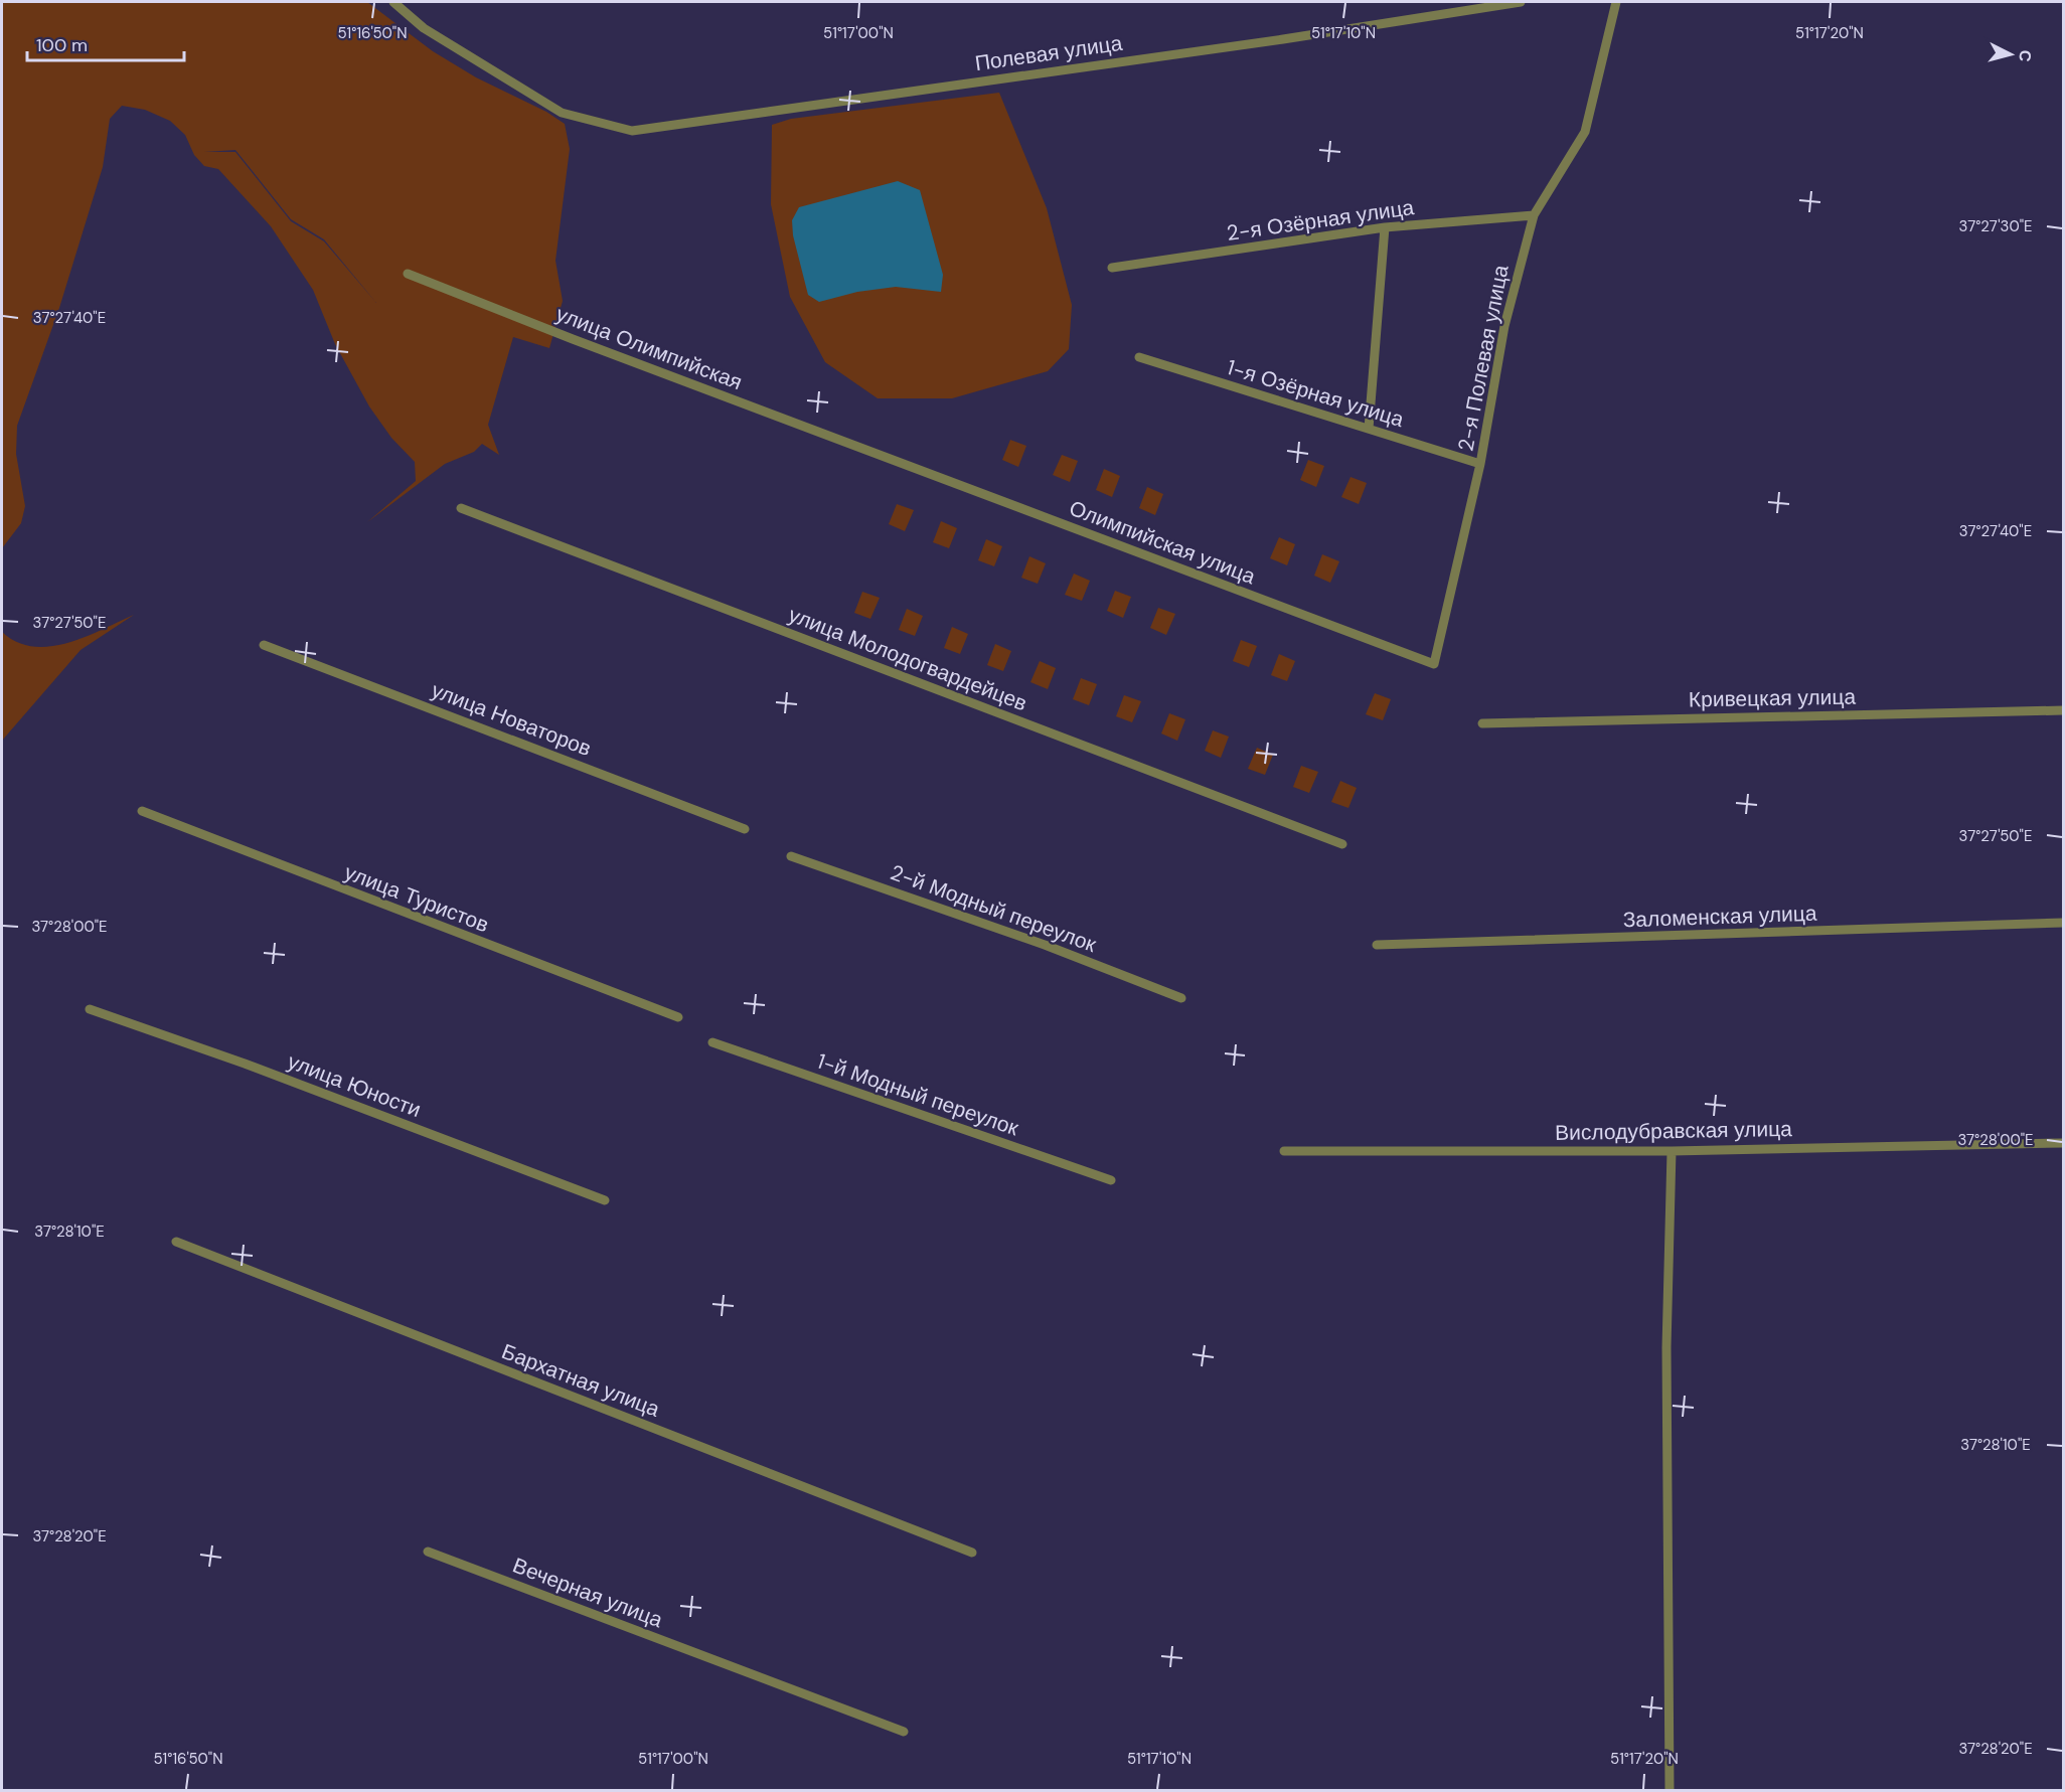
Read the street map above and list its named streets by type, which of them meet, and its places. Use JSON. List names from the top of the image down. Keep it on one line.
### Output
{"streets":{"street":["Полевая улица","2-я Озёрная улица","улица Олимпийская","2-я Полевая улица","1-я Озёрная улица","Олимпийская улица","улица Молодогвардейцев","Кривецкая улица","улица Новаторов","улица Туристов","2-й Модный переулок","Заломенская улица","улица Юности","1-й Модный переулок","Вислодубравская улица","Бархатная улица","Вечерная улица"]},"crossings":[["2-я Озёрная улица","2-я Полевая улица"],["улица Олимпийская","Олимпийская улица"],["2-я Полевая улица","1-я Озёрная улица"],["2-я Полевая улица","Олимпийская улица"]],"scale_bar":"100 m","north":"right","coordinates":["51°16'50\"N","51°17'00\"N","51°17'10\"N","51°17'20\"N","37°27'30\"E","37°27'40\"E","37°27'50\"E","37°28'00\"E","37°28'10\"E","37°28'20\"E"]}
